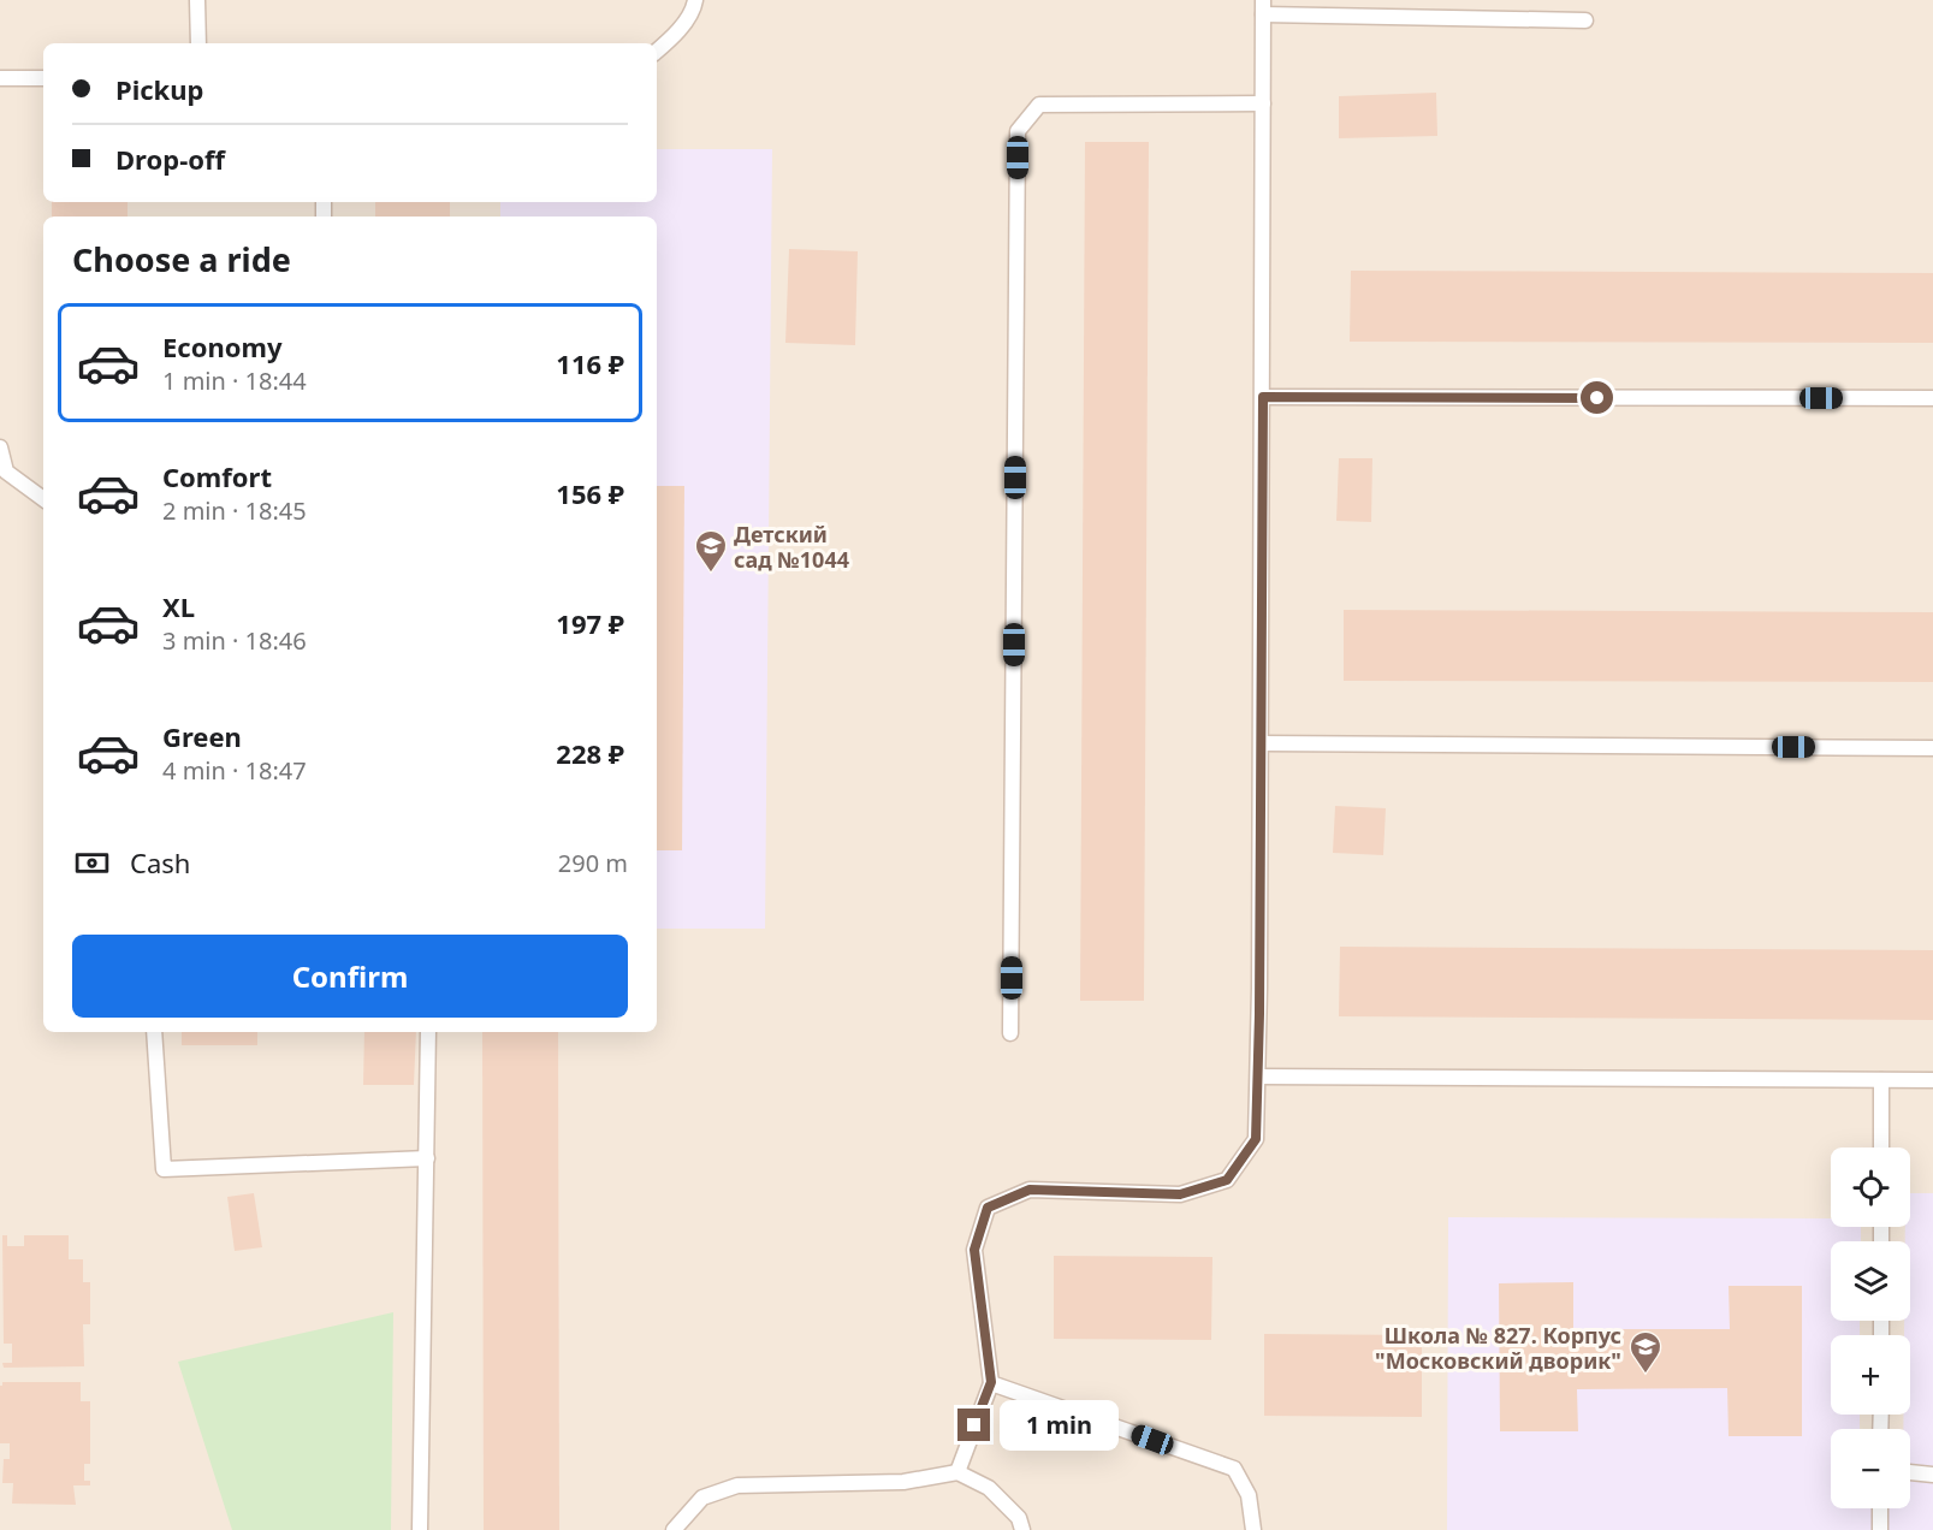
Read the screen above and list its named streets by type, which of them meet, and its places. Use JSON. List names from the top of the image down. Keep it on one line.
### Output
{"places":{"school or university":["Детский сад №1044","Школа № 827. Корпус \"Московский дворик\""]},"page":{"banner":["Pickup","Drop-off"],"heading":"Choose a ride","list":[{"name":"Economy","note":"1 min · 18:44","value":"116 ₽"},{"name":"Comfort","note":"2 min · 18:45","value":"156 ₽"},{"name":"XL","note":"3 min · 18:46","value":"197 ₽"},{"name":"Green","note":"4 min · 18:47","value":"228 ₽"}],"pay":["Cash","290 m"],"buttons":"Confirm","map_buttons":["+","−"],"bubble":"1 min"}}
